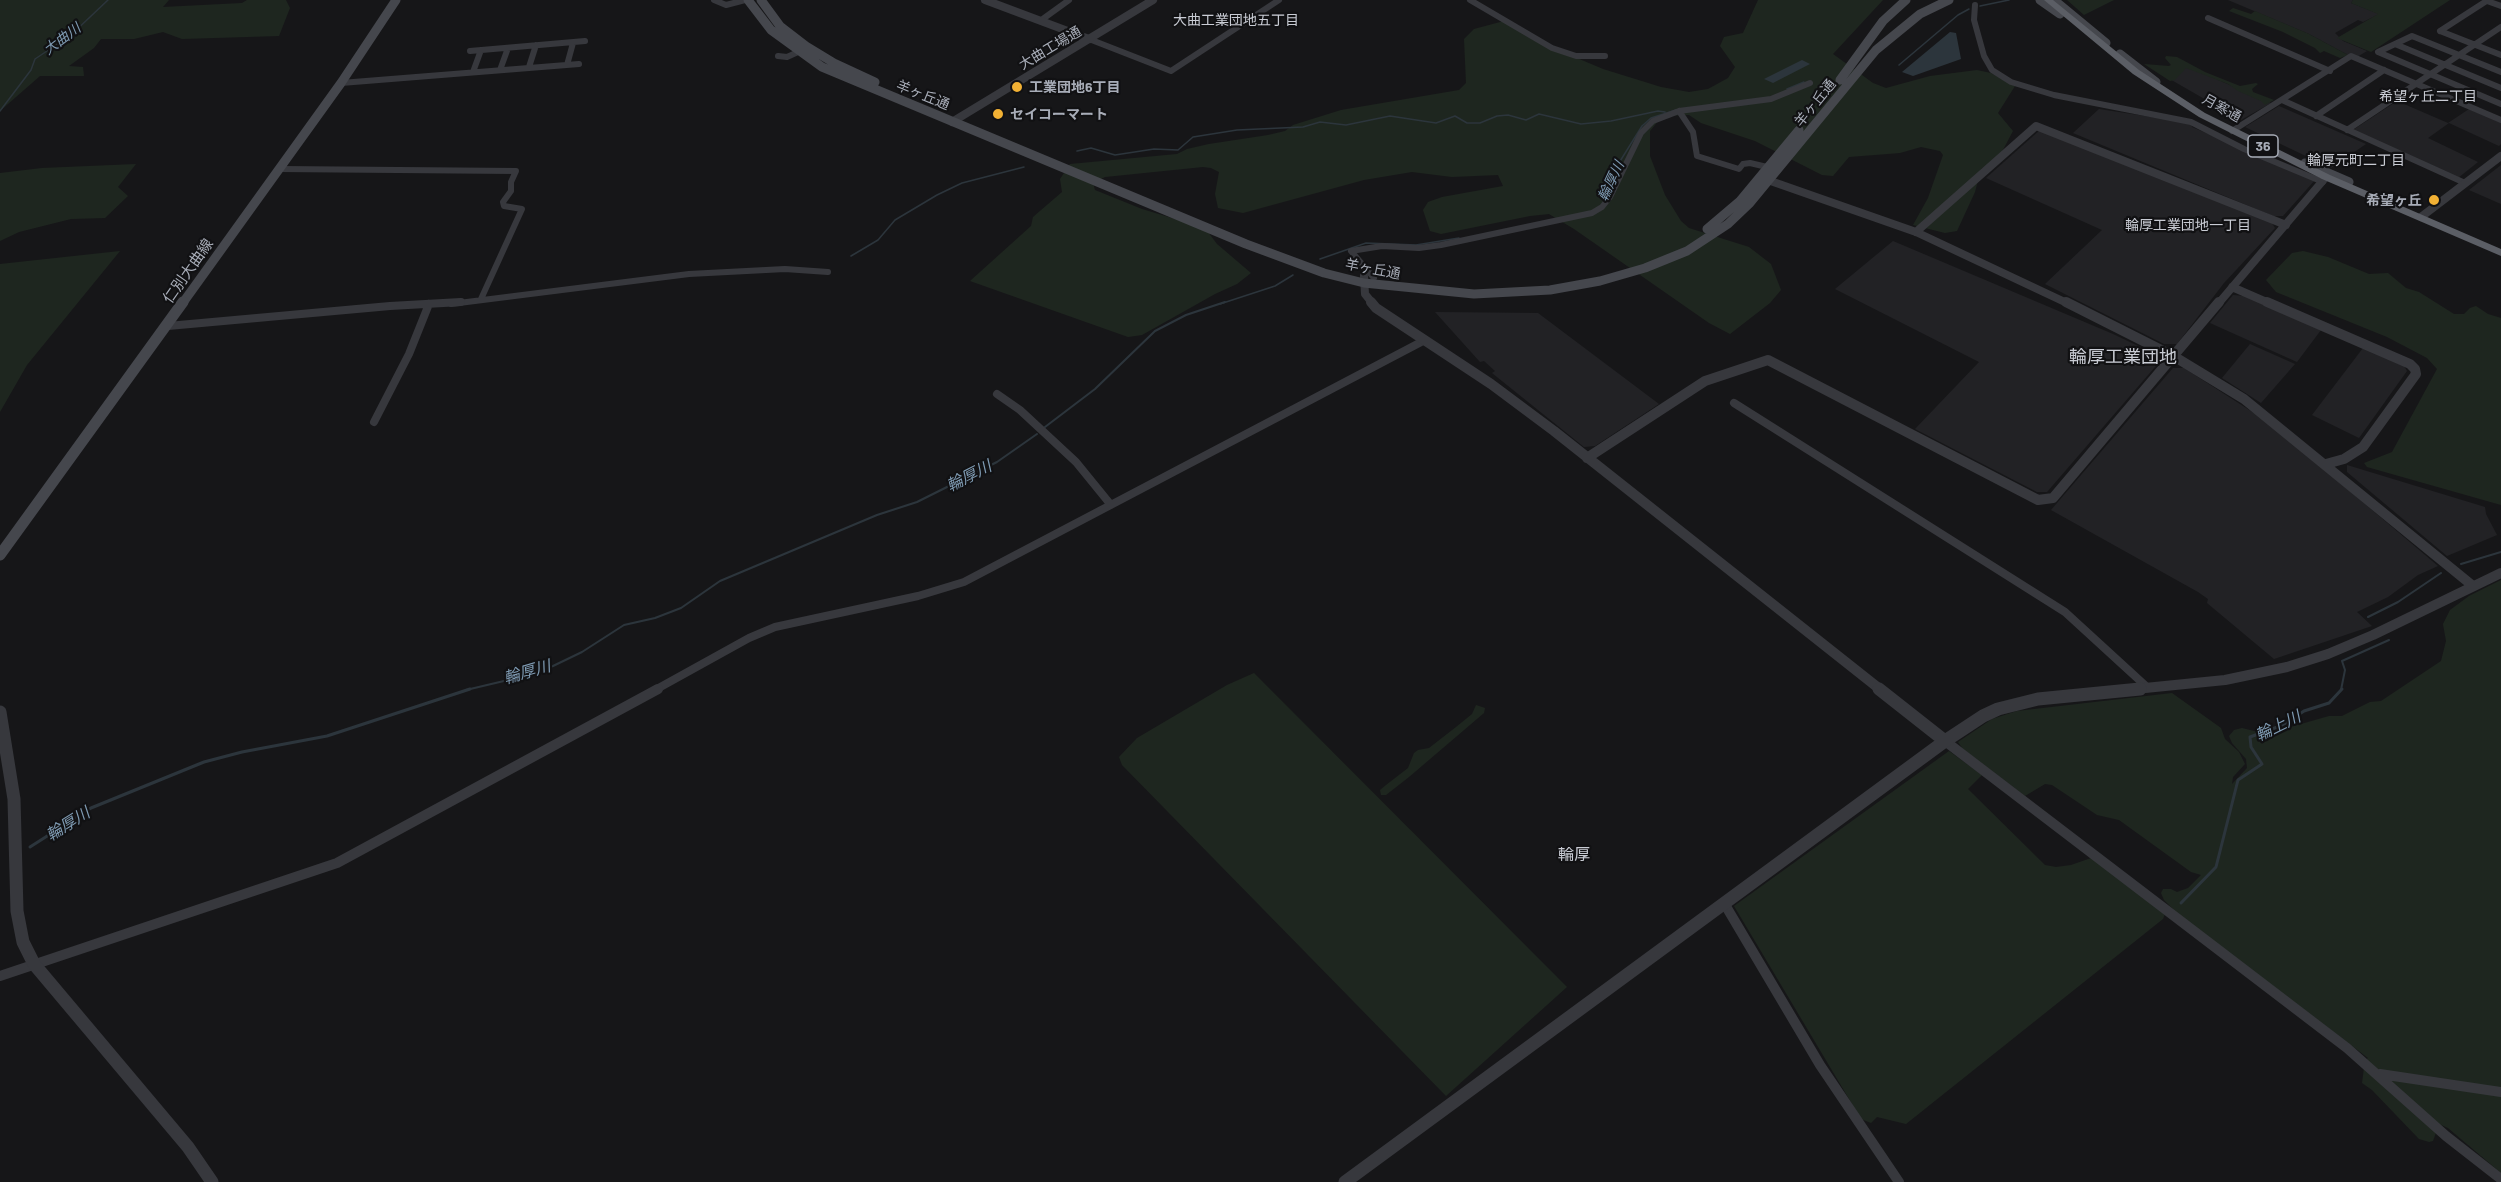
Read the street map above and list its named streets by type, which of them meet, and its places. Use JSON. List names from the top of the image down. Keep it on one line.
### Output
{"streets":{"highway":["月寒通","36"],"main road":["羊ヶ丘通","仁別大曲線"],"street":["大曲工場通"]},"crossings":[["大曲工場通","羊ヶ丘通"]],"districts":["大曲工業団地五丁目","希望ヶ丘二丁目","輪厚元町二丁目","輪厚工業団地一丁目","輪厚工業団地","輪厚"],"water":["大曲川","輪厚川","輪上川"],"places":["工業団地6丁目","セイコーマート","希望ヶ丘"]}
